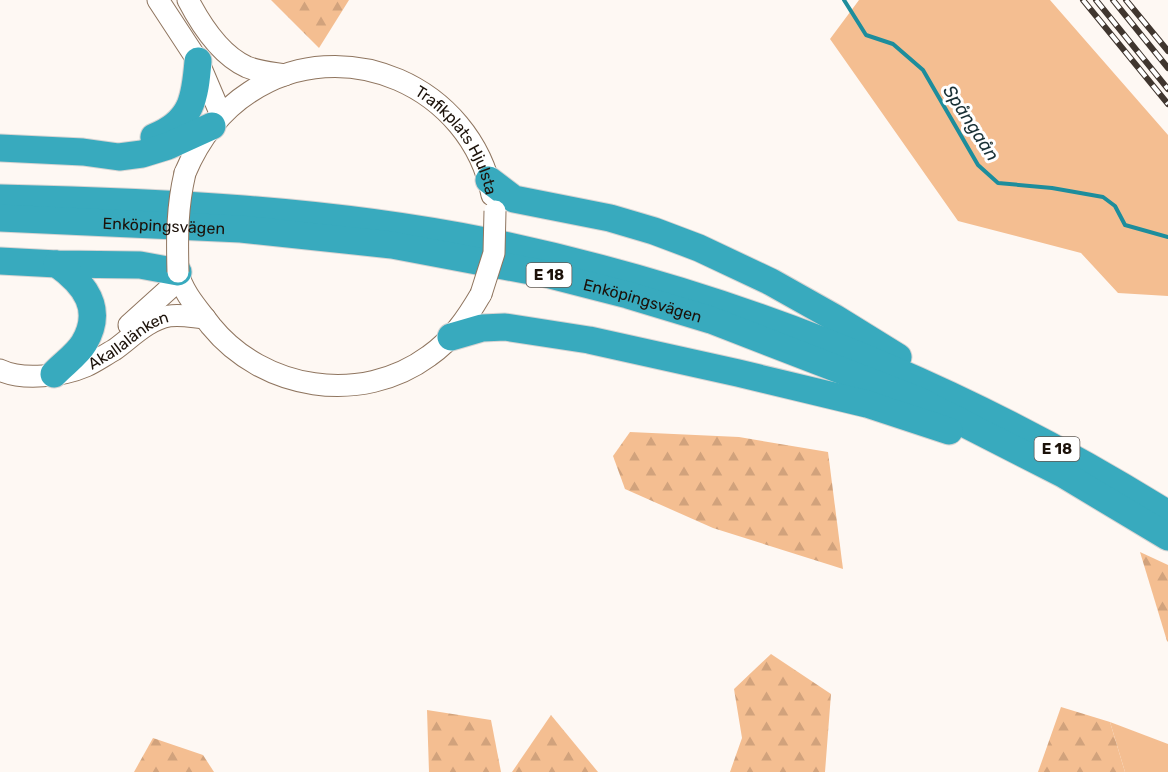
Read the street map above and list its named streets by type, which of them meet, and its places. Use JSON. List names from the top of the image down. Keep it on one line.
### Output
{"streets":{"highway":["Enköpingsvägen","E 18"],"main road":["Trafikplats Hjulsta","Akallalänken"]},"crossings":[["Trafikplats Hjulsta","Akallalänken"]],"water":["Spångaån"]}
